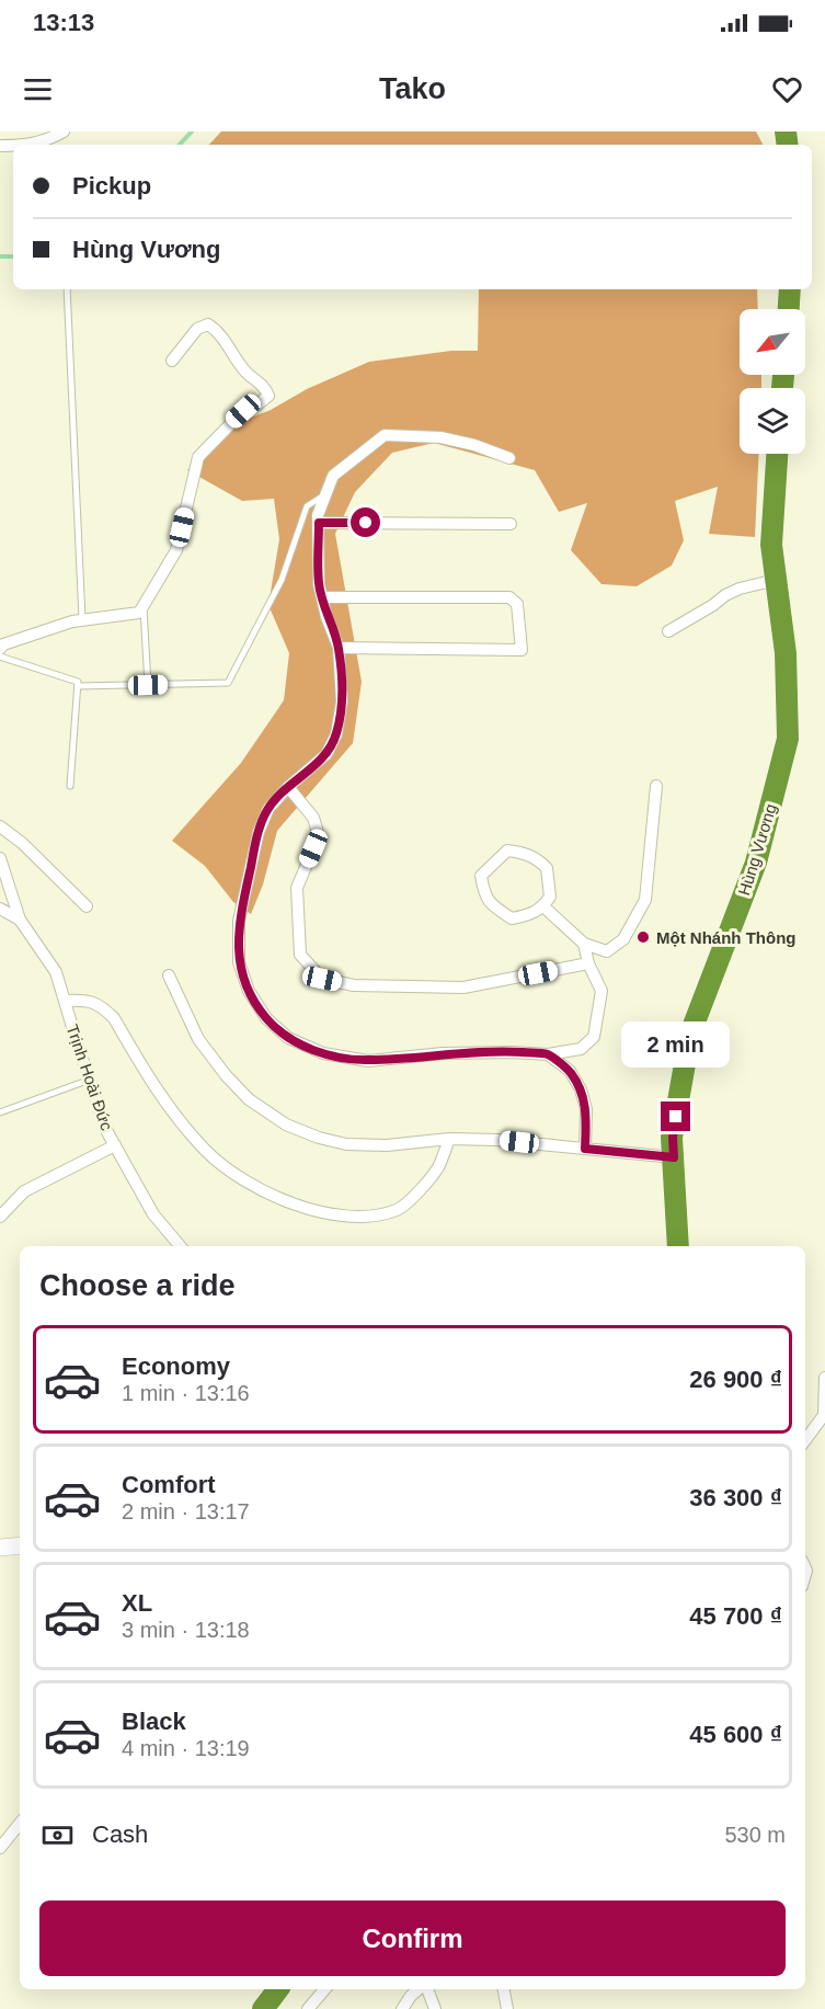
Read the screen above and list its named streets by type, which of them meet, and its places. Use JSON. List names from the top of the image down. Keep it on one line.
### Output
{"streets":{"highway":["Hùng Vương"],"street":["Trịnh Hoài Đức"]},"places":["Một Nhánh Thông"],"north":"bottom left","page":{"status":"13:13","header":"Tako","banner":["Pickup","Hùng Vương"],"bubble":"2 min","heading":"Choose a ride","list":[{"name":"Economy","note":"1 min · 13:16","value":"26 900 ₫"},{"name":"Comfort","note":"2 min · 13:17","value":"36 300 ₫"},{"name":"XL","note":"3 min · 13:18","value":"45 700 ₫"},{"name":"Black","note":"4 min · 13:19","value":"45 600 ₫"}],"pay":["Cash","530 m"],"buttons":"Confirm"}}
